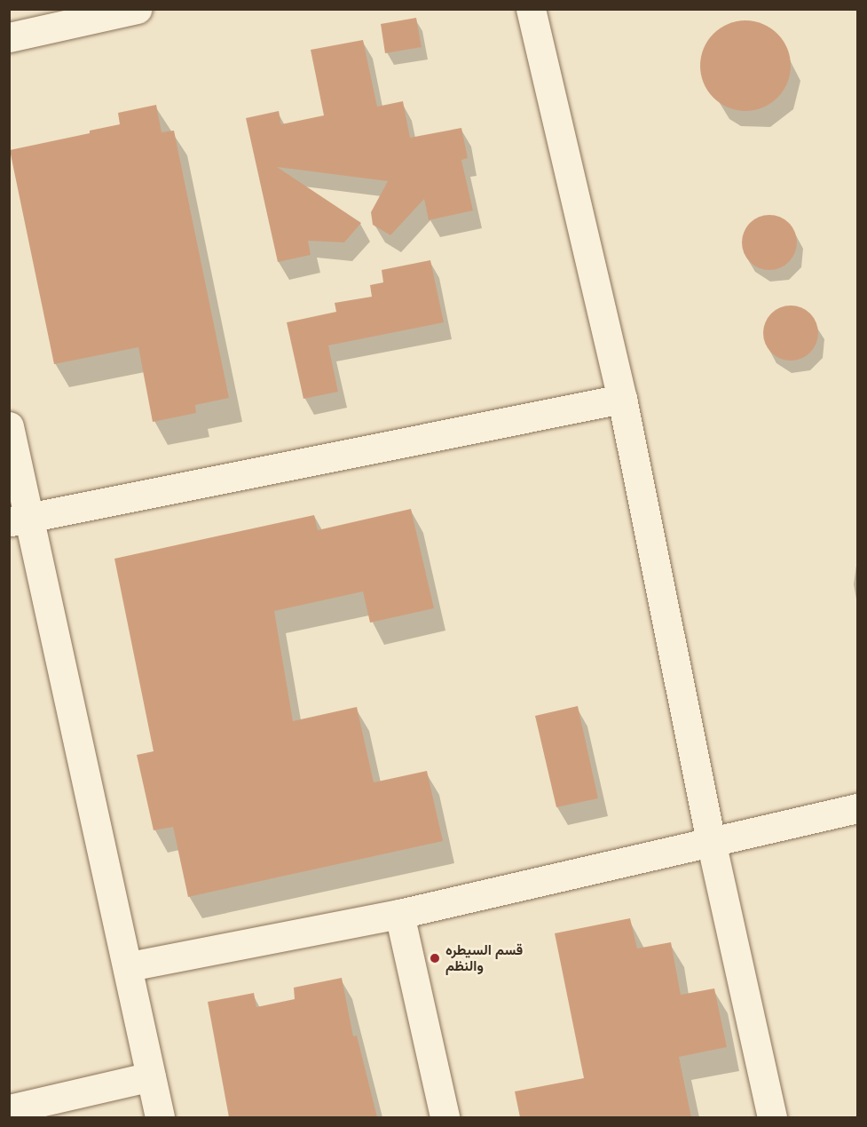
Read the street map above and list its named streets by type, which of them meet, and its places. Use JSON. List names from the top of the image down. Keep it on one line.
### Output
{"places":["قسم السيطره والنظم"]}
